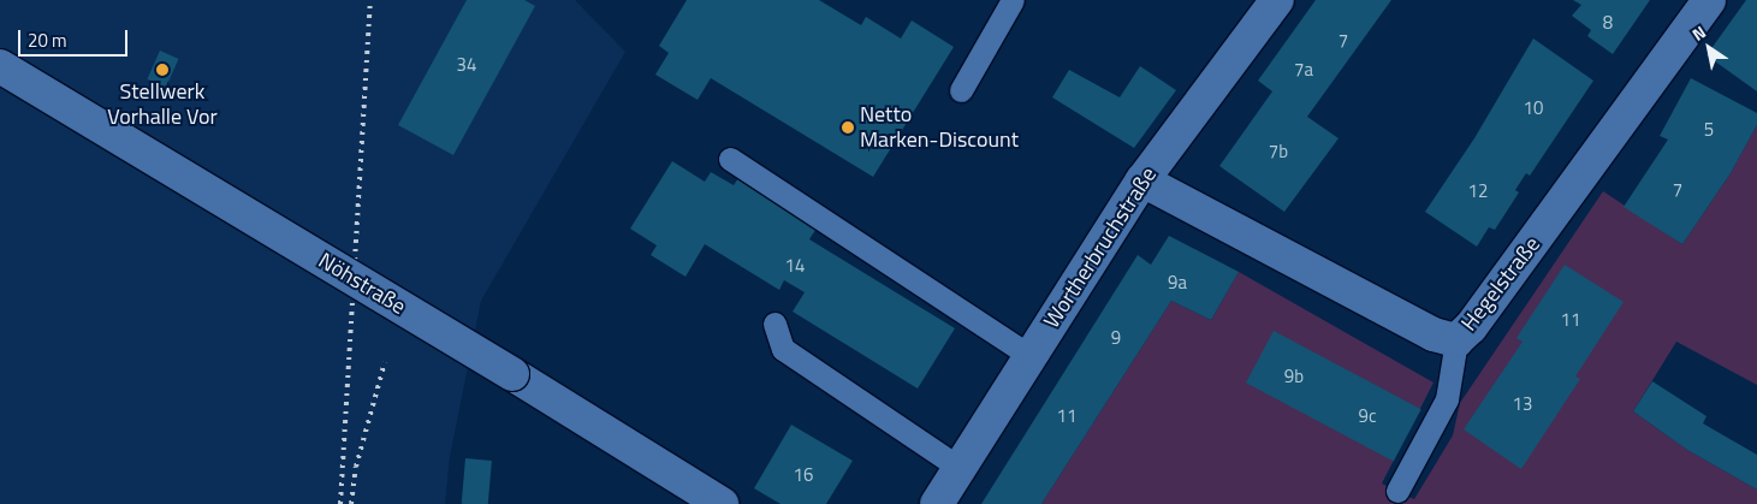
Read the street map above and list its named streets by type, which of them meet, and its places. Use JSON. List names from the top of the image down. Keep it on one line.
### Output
{"streets":{"street":["Wortherbruchstraße","Nöhstraße","Hegelstraße"]},"crossings":[["Wortherbruchstraße","Hegelstraße"]],"places":["Stellwerk Vorhalle Vor","Netto Marken-Discount"],"house_numbers":["8","7","34","7a","10","5","7b","7","12","14","9a","11","9","9b","13","11","9c","16"],"scale_bar":"20 m","north":"top left"}
